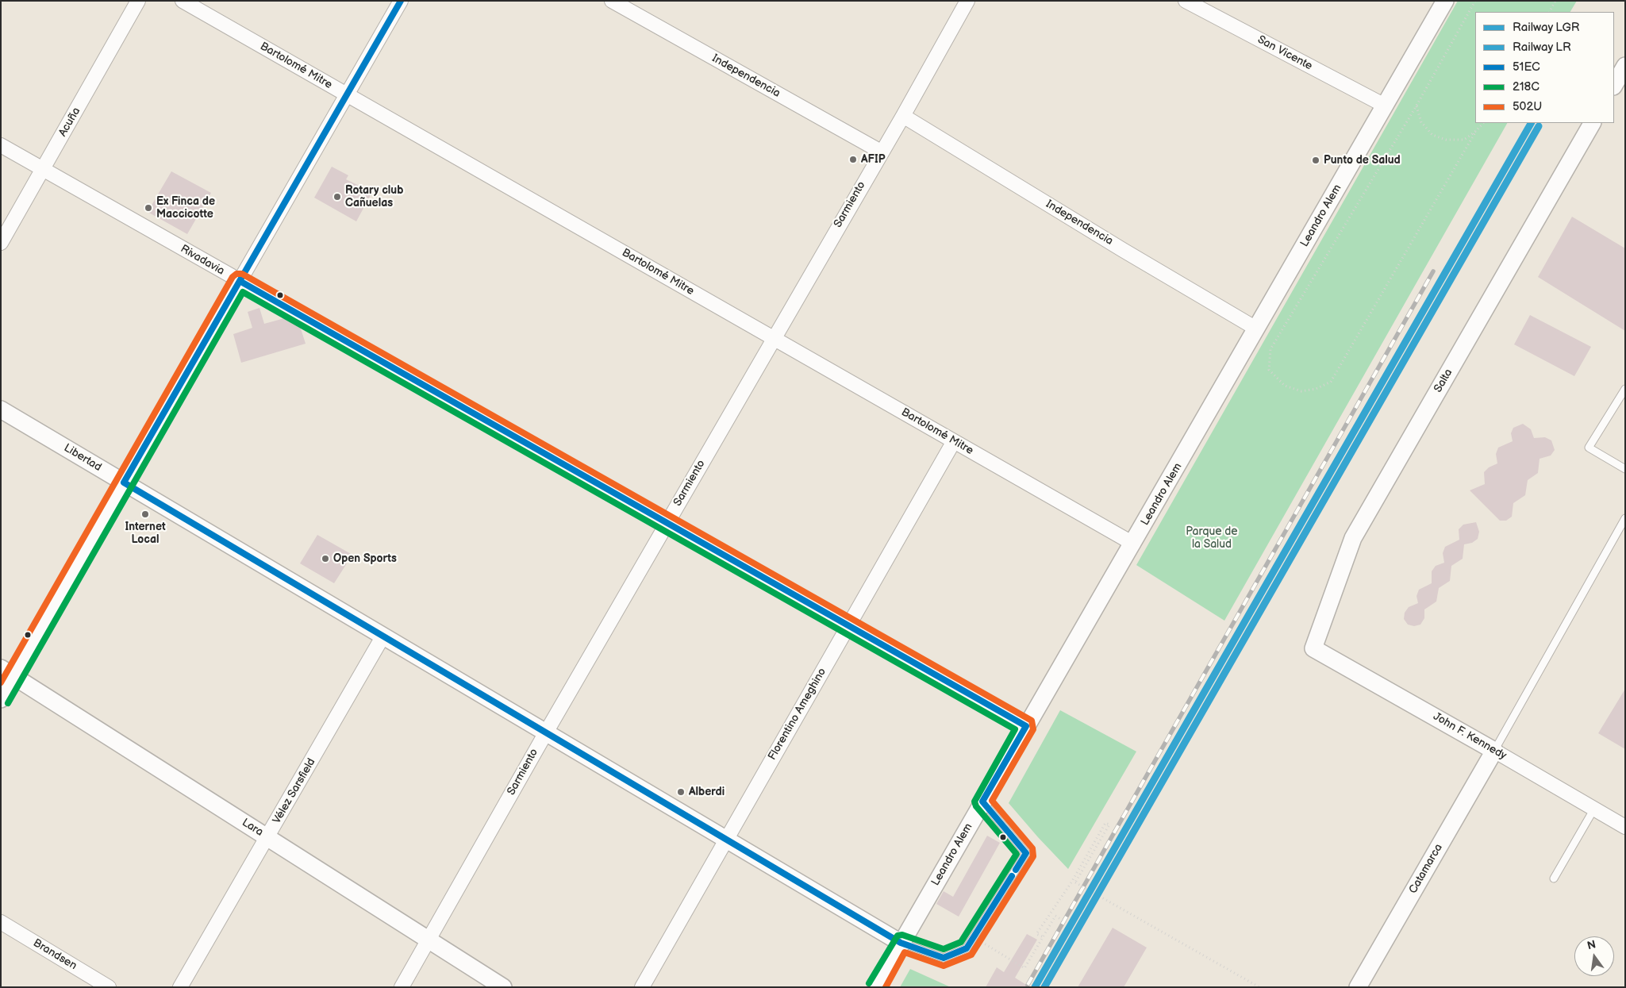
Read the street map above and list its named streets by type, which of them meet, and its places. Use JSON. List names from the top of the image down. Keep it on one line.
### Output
{"streets":{"street":["San Vicente","Bartolomé Mitre","Independencia","Acuña","Sarmiento","Leandro Alem","Rivadavia","Salta","Libertad","Florentino Ameghino","John F. Kennedy","Vélez Sarsfield","Lara","Catamarca","Brandsen"]},"crossings":[["San Vicente","Leandro Alem"],["Bartolomé Mitre","Sarmiento"],["Bartolomé Mitre","Leandro Alem"],["Bartolomé Mitre","Florentino Ameghino"],["Independencia","Sarmiento"],["Independencia","Leandro Alem"],["Acuña","Rivadavia"],["Sarmiento","Rivadavia"],["Sarmiento","Libertad"],["Sarmiento","Lara"],["Leandro Alem","Rivadavia"],["Leandro Alem","Libertad"],["Rivadavia","Florentino Ameghino"],["Salta","John F. Kennedy"],["Libertad","Florentino Ameghino"],["Libertad","Vélez Sarsfield"],["John F. Kennedy","Catamarca"],["Vélez Sarsfield","Lara"]],"parks":["Parque de la Salud"],"places":["AFIP","Punto de Salud","Rotary club Cañuelas","Ex Finca de Maccicotte","Internet Local","Open Sports","Alberdi"],"lines":["transit line 51EC","rail line LGR","rail line LR","transit line 502U","transit line 218C"],"legend":["Railway LGR","Railway LR","51EC","218C","502U"],"north":"top"}
